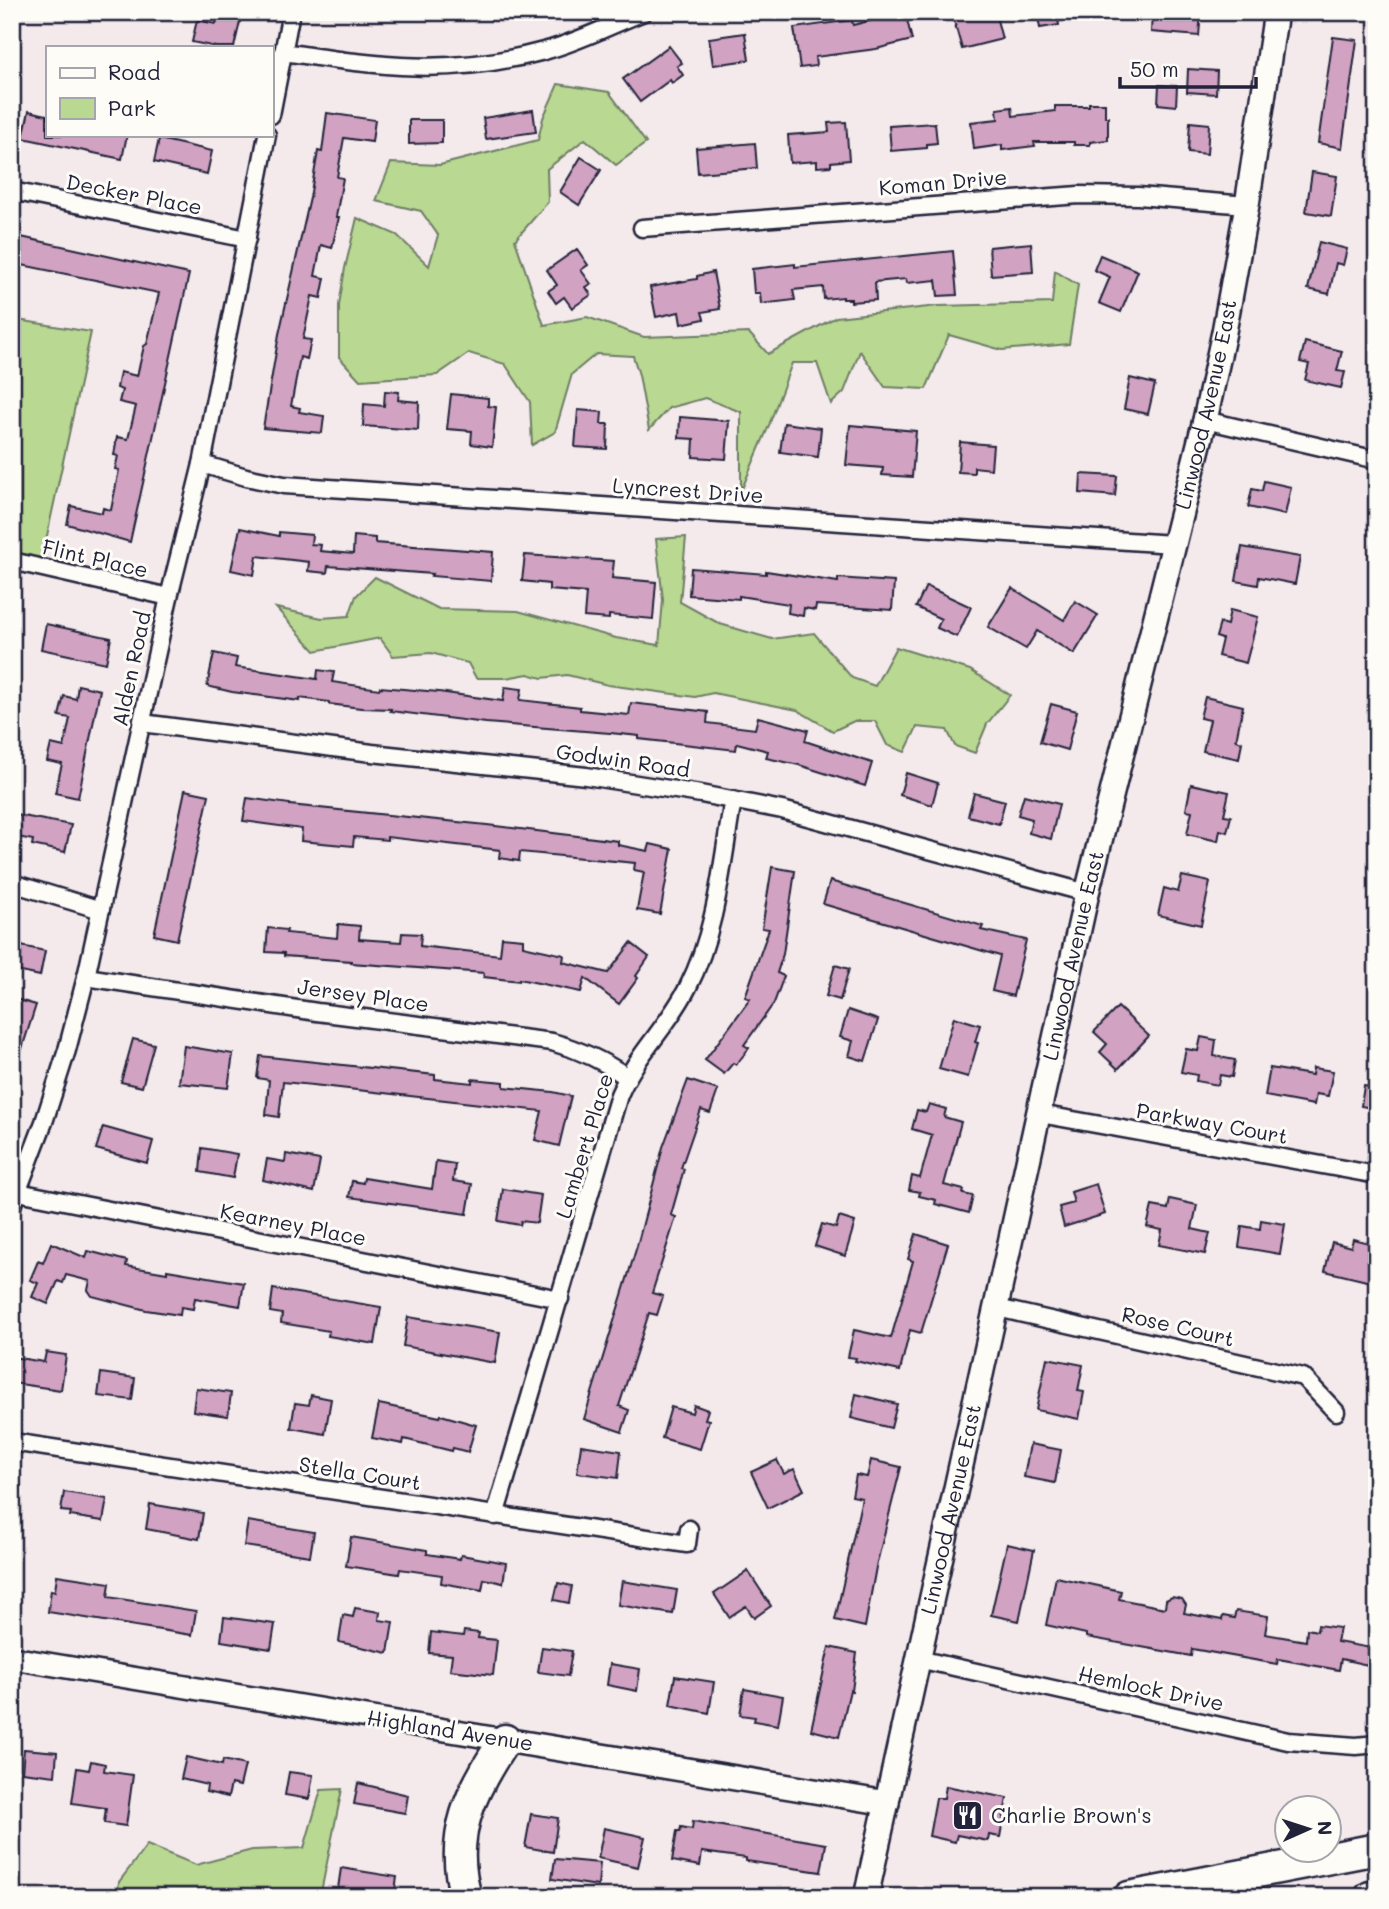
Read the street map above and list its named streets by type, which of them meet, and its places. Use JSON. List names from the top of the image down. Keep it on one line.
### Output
{"streets":{"main road":["Linwood Avenue East","Highland Avenue"],"street":["Koman Drive","Decker Place","Lyncrest Drive","Flint Place","Alden Road","Godwin Road","Jersey Place","Parkway Court","Lambert Place","Kearney Place","Rose Court","Stella Court","Hemlock Drive"]},"crossings":[["Koman Drive","Linwood Avenue East"],["Decker Place","Alden Road"],["Linwood Avenue East","Lyncrest Drive"],["Linwood Avenue East","Godwin Road"],["Linwood Avenue East","Parkway Court"],["Linwood Avenue East","Rose Court"],["Linwood Avenue East","Hemlock Drive"],["Linwood Avenue East","Highland Avenue"],["Lyncrest Drive","Alden Road"],["Flint Place","Alden Road"],["Alden Road","Godwin Road"],["Alden Road","Jersey Place"],["Alden Road","Kearney Place"],["Godwin Road","Lambert Place"],["Jersey Place","Lambert Place"],["Lambert Place","Kearney Place"],["Lambert Place","Stella Court"]],"places":{"restaurant":["Charlie Brown's"]},"legend":["Road","Park"],"scale_bar":"50 m","north":"right"}
